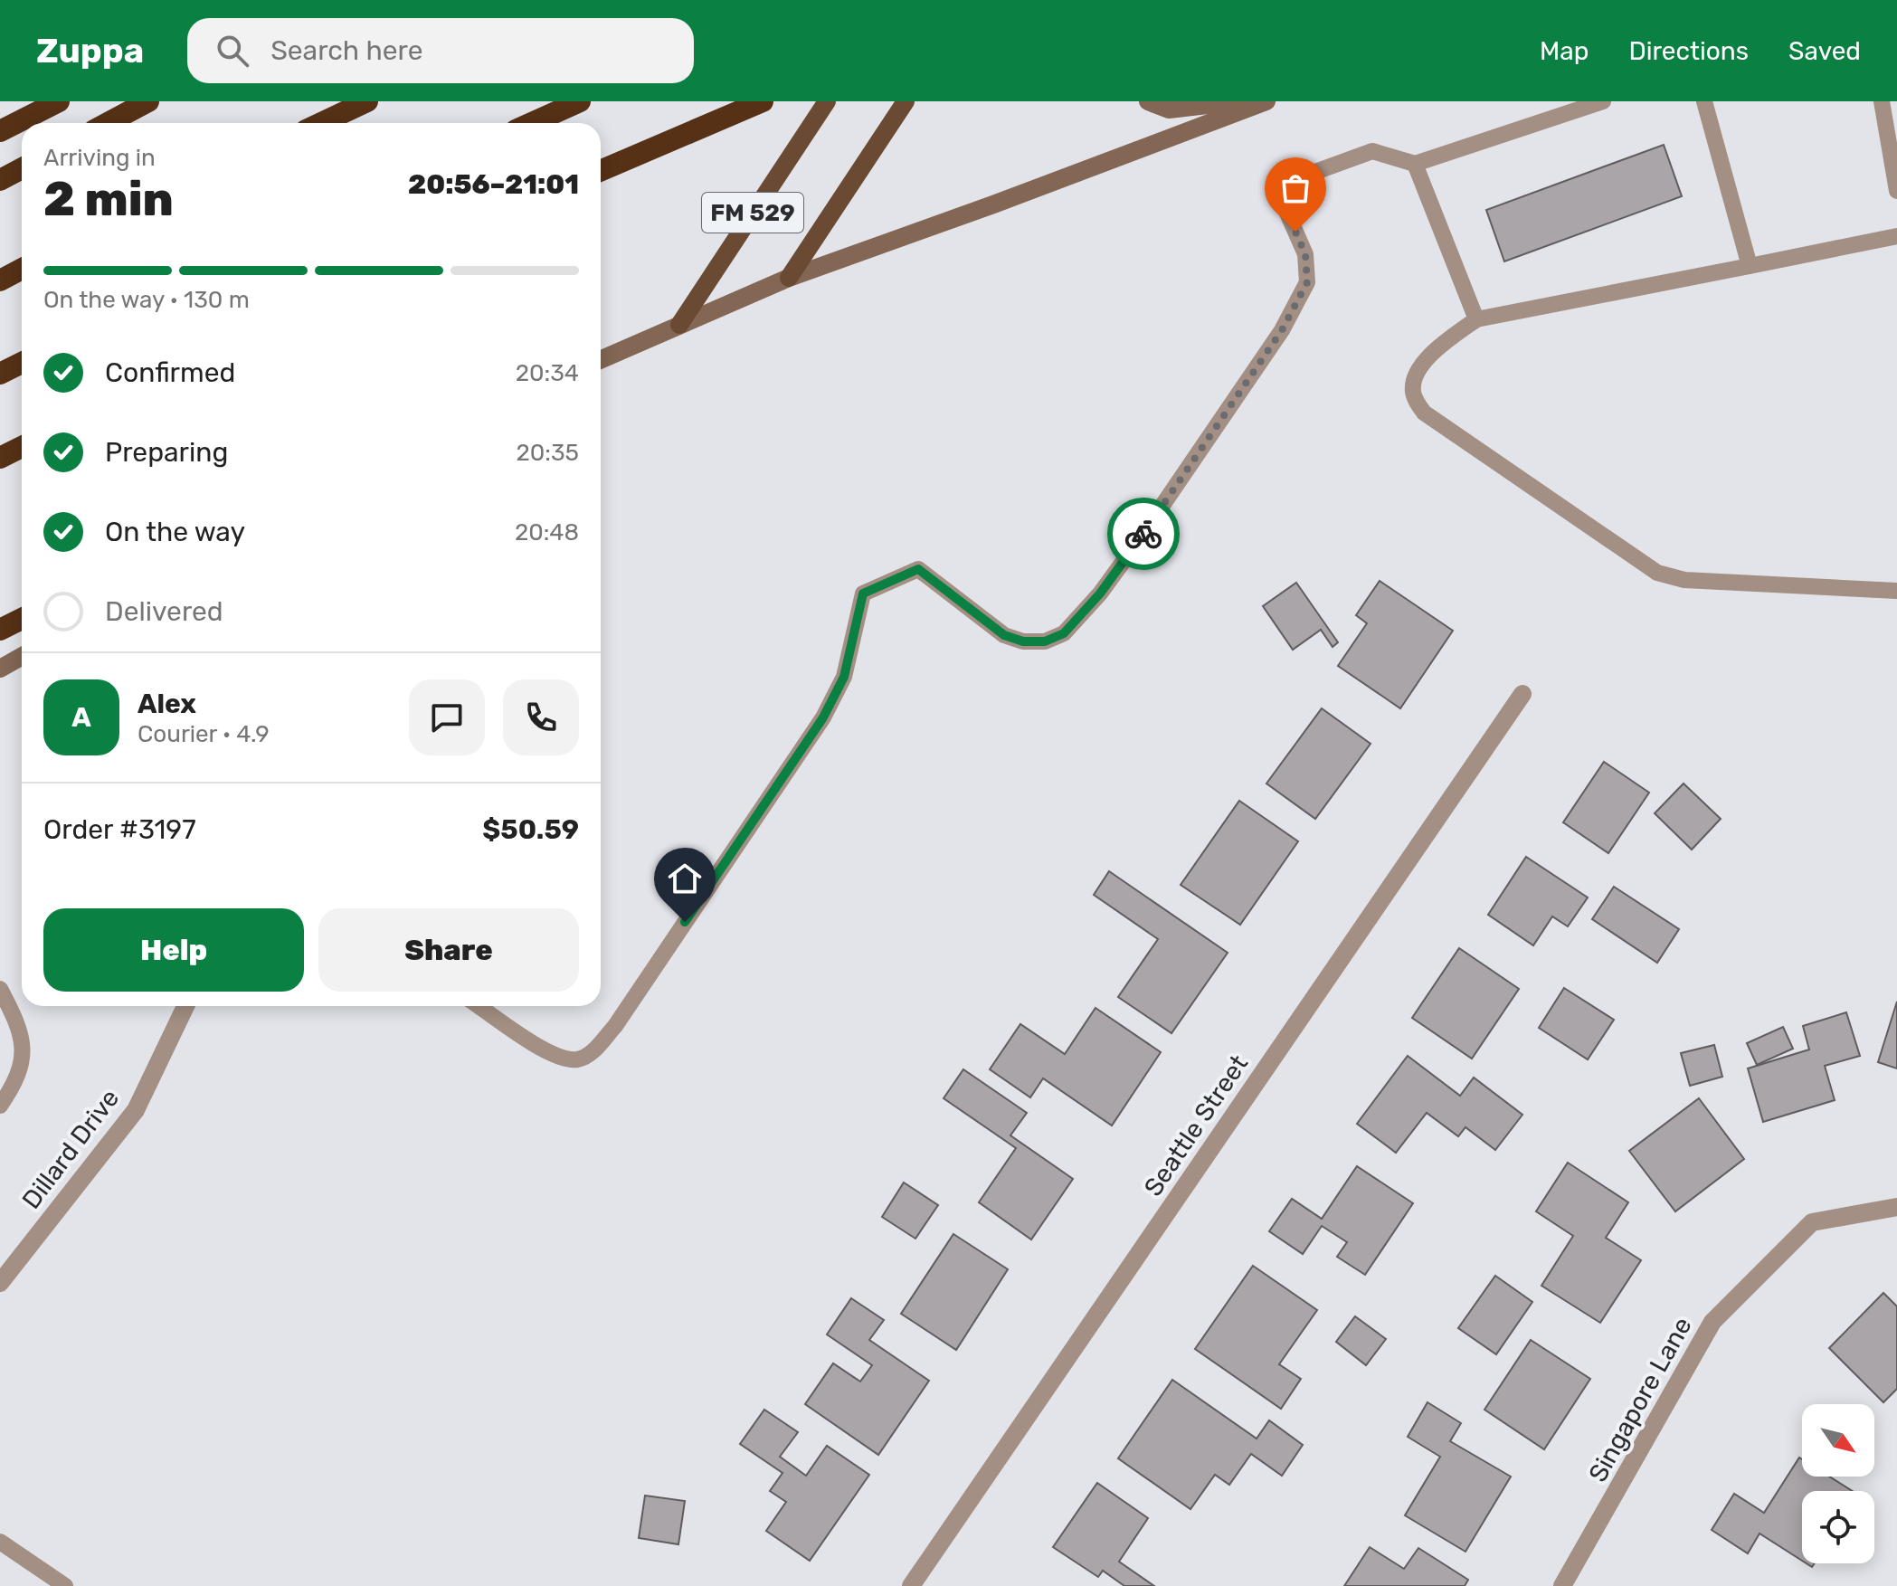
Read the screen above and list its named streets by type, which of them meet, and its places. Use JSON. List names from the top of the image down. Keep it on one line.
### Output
{"streets":{"main road":["FM 529"],"street":["Seattle Street","Dillard Drive","Singapore Lane"]},"north":"bottom right","page":{"header":"Zuppa","search":"Search here","nav":["Map","Directions","Saved"],"heading":["2 min","Arriving in","20:56–21:01"],"panel":["Alex","Courier · 4.9","Order #3197","$50.59"],"bar":"On the way · 130 m","list":[["Confirmed","20:34"],["Preparing","20:35"],["On the way","20:48"],"Delivered"],"round":"A","buttons":["Help","Share"]}}
